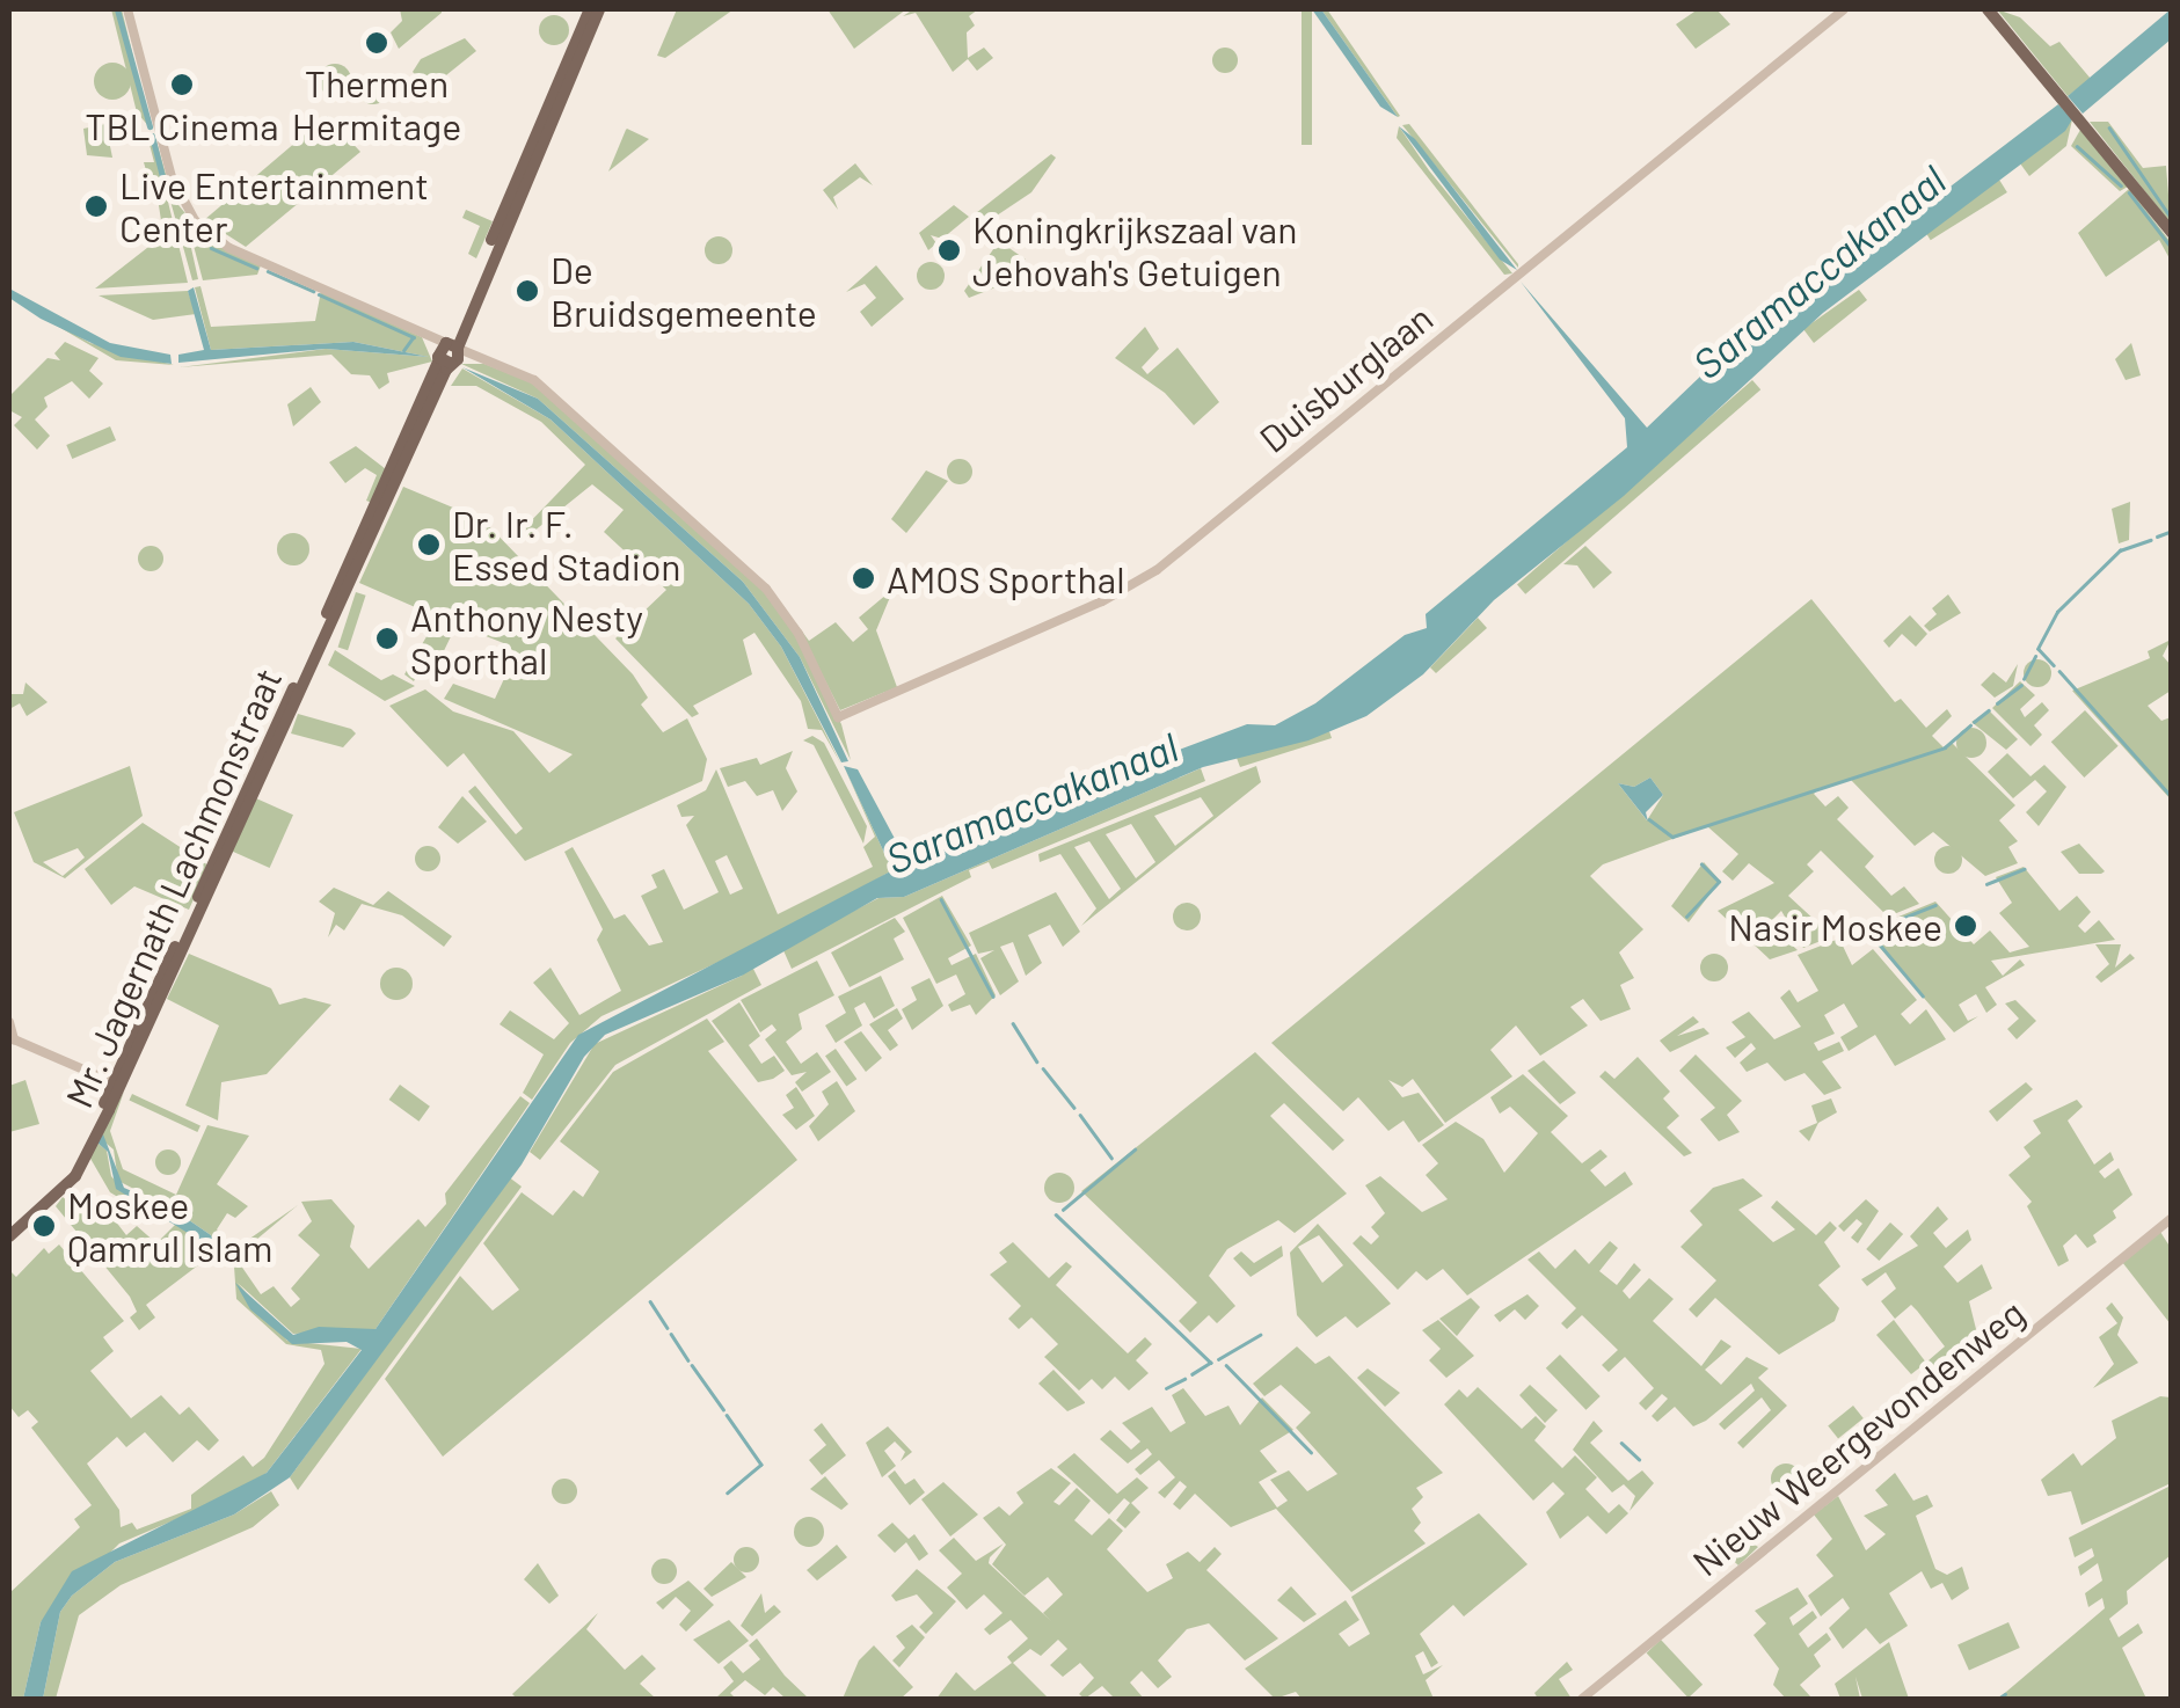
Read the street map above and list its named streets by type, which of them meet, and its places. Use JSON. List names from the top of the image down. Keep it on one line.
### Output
{"streets":{"main road":["Mr. Jagernath Lachmonstraat"],"street":["Duisburglaan","Nieuw Weergevondenweg"]},"crossings":[["Duisburglaan","Mr. Jagernath Lachmonstraat"]],"water":["Saramaccakanaal"],"places":["Thermen Hermitage","TBL Cinema","Live Entertainment Center","Koningkrijkszaal van Jehovah's Getuigen","De Bruidsgemeente","Dr. Ir. F. Essed Stadion","AMOS Sporthal","Anthony Nesty Sporthal","Nasir Moskee","Moskee Qamrul Islam"]}
